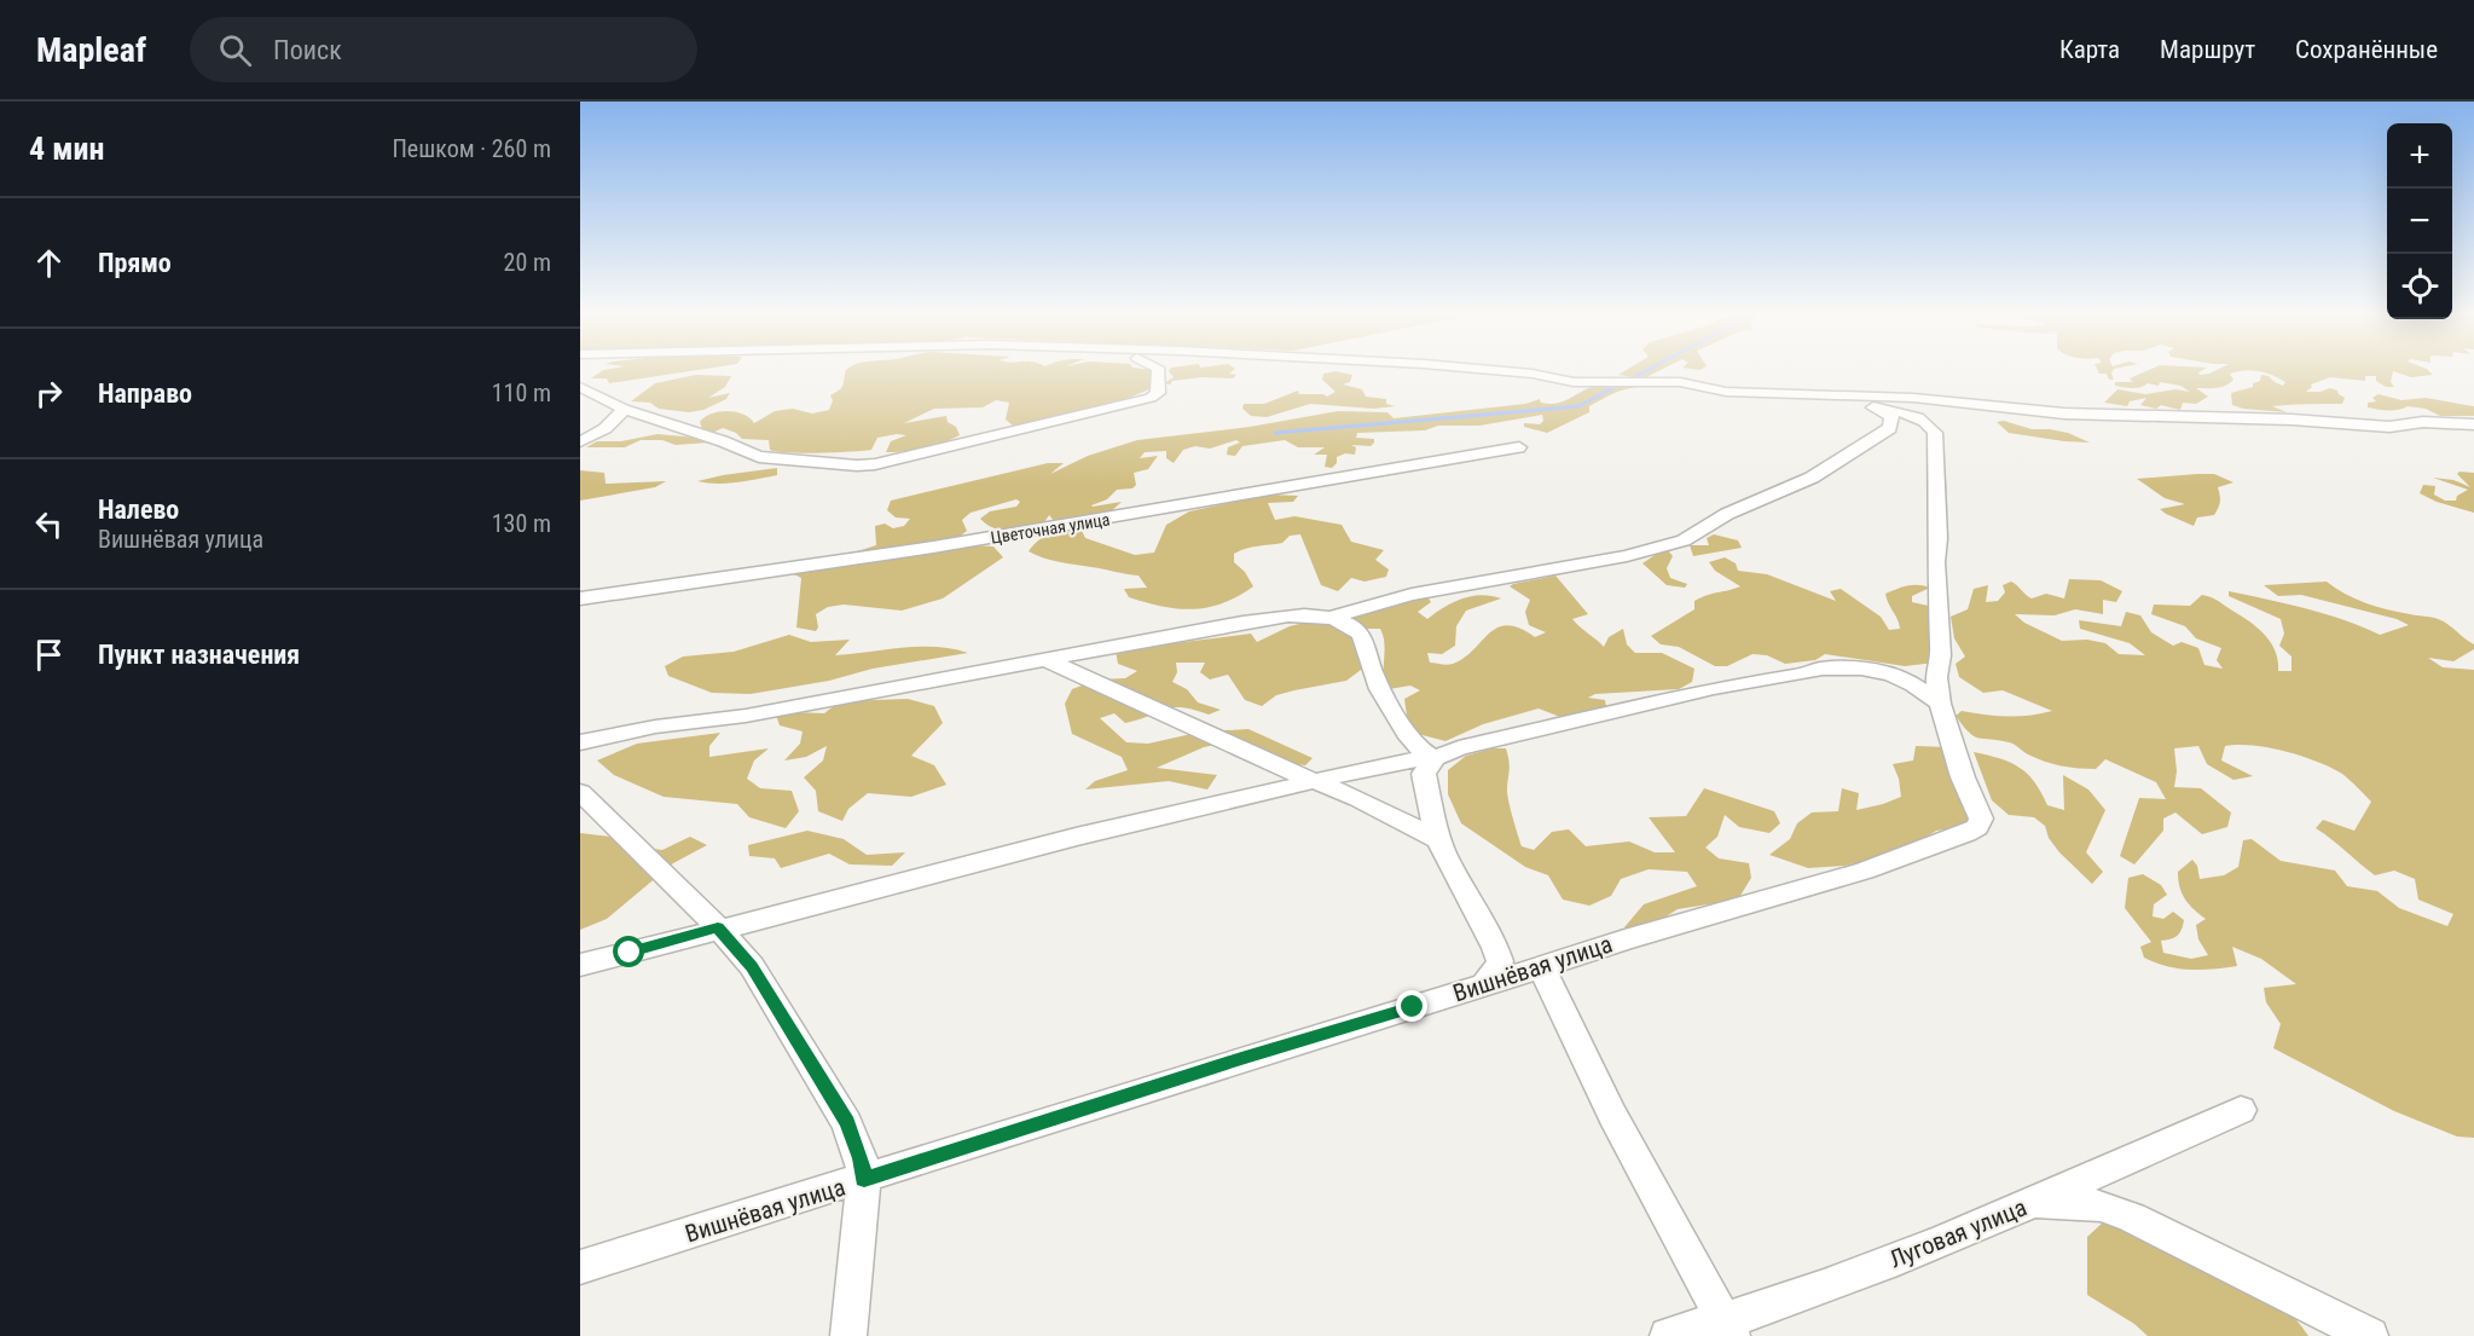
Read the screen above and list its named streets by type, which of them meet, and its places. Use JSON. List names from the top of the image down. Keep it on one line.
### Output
{"streets":{"street":["Цветочная улица","Вишнёвая улица","Луговая улица"]},"page":{"header":"Mapleaf","search":"Поиск","nav":["Карта","Маршрут","Сохранённые"],"heading":["4 мин","Пешком · 260 m"],"map_buttons":["+","−"],"list":[["Прямо","20 m"],["Направо","110 m"],["Налево","Вишнёвая улица","130 m"],"Пункт назначения"]}}
